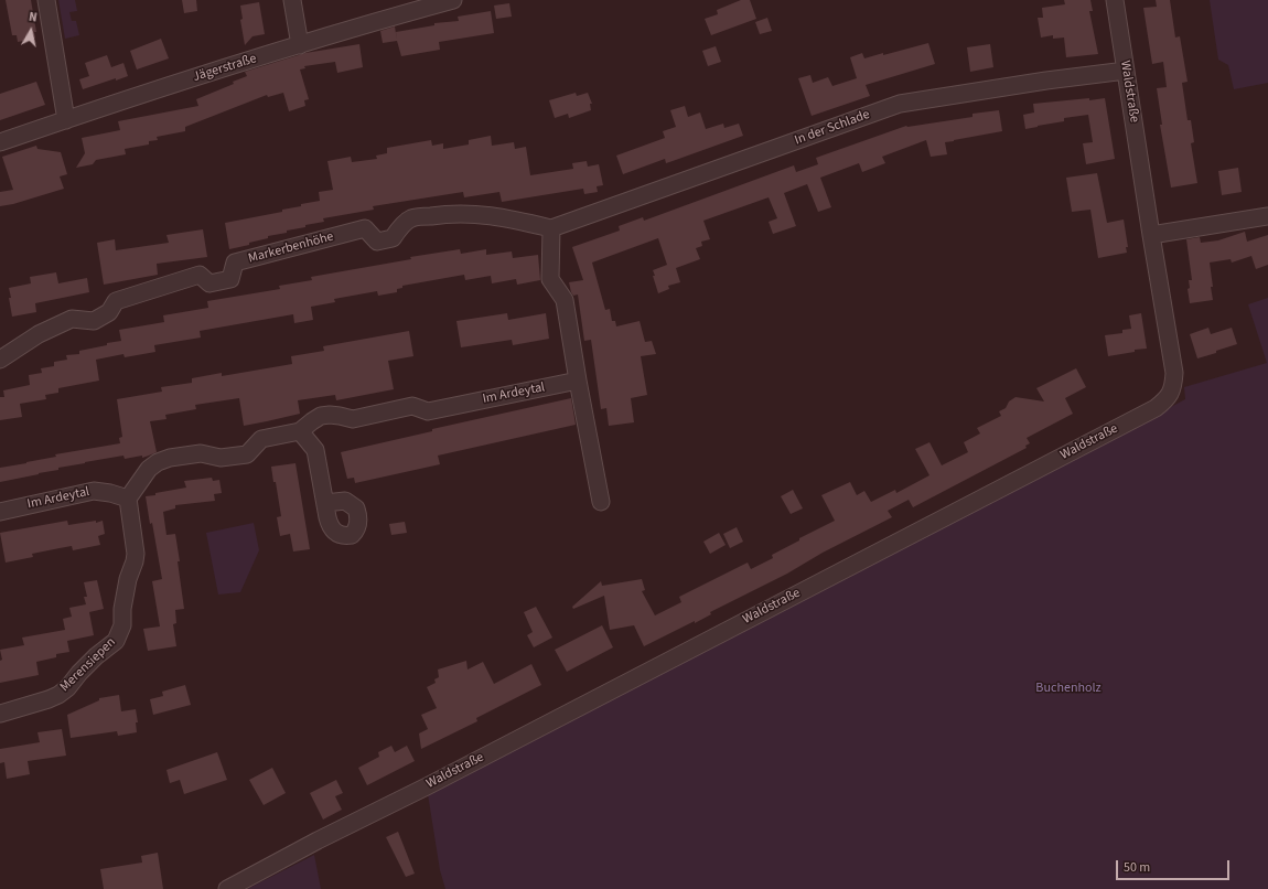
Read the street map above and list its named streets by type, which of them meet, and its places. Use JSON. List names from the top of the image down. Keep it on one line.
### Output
{"streets":{"street":["Jägerstraße","Waldstraße","In der Schlade","Markerbenhöhe","Im Ardeytal","Merensiepen"]},"crossings":[["Waldstraße","In der Schlade"],["In der Schlade","Markerbenhöhe"],["Im Ardeytal","Merensiepen"]],"parks":["Buchenholz"],"scale_bar":"50 m","north":"top"}
